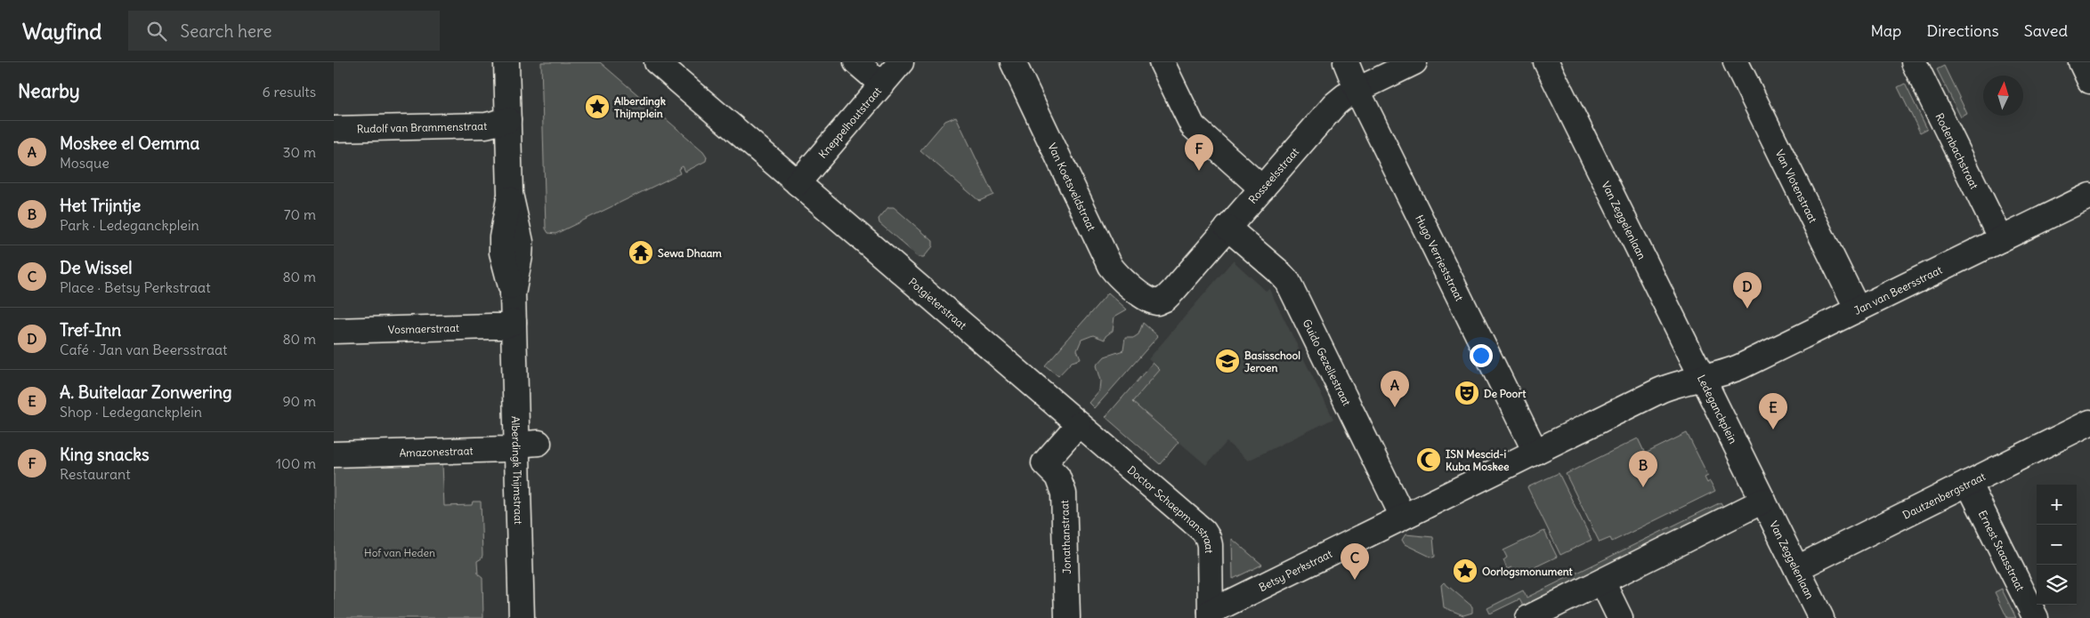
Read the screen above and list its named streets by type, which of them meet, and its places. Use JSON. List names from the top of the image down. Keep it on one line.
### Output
{"streets":{"street":["Kneppelhoutstraat","Rudolf van Brammenstraat","Rodenbachstraat","Rosseelsstraat","Van Vlotenstraat","Van Koetsveldstraat","Van Zeggelenlaan","Hugo Verrieststraat","Jan van Beersstraat","Potgieterstraat","Vosmaerstraat","Guido Gezellestraat","Ledeganckplein","Amazonestraat","Alberdingk Thijmstraat","Dautzenbergstraat","Doctor Schaepmanstraat","Jonathanstraat","Ernest Staasstraat","Betsy Perkstraat"]},"crossings":[["Kneppelhoutstraat","Potgieterstraat"],["Rodenbachstraat","Jan van Beersstraat"],["Rosseelsstraat","Van Koetsveldstraat"],["Rosseelsstraat","Hugo Verrieststraat"],["Rosseelsstraat","Guido Gezellestraat"],["Van Vlotenstraat","Jan van Beersstraat"],["Van Zeggelenlaan","Jan van Beersstraat"],["Van Zeggelenlaan","Ledeganckplein"],["Van Zeggelenlaan","Dautzenbergstraat"],["Hugo Verrieststraat","Ledeganckplein"],["Jan van Beersstraat","Ledeganckplein"],["Potgieterstraat","Doctor Schaepmanstraat"],["Potgieterstraat","Jonathanstraat"],["Vosmaerstraat","Alberdingk Thijmstraat"],["Guido Gezellestraat","Ledeganckplein"],["Guido Gezellestraat","Betsy Perkstraat"],["Ledeganckplein","Betsy Perkstraat"],["Amazonestraat","Alberdingk Thijmstraat"],["Dautzenbergstraat","Ernest Staasstraat"],["Doctor Schaepmanstraat","Jonathanstraat"],["Doctor Schaepmanstraat","Betsy Perkstraat"]],"parks":["Hof van Heden"],"places":{"place":["Alberdingk Thijmplein","Oorlogsmonument"],"temple":["Sewa Dhaam"],"school or university":["Basisschool Jeroen"],"theatre":["De Poort"],"mosque":["ISN Mescid-i Kuba Moskee"]},"north":"top","page":{"header":"Wayfind","search":"Search here","nav":["Map","Directions","Saved"],"heading":["Nearby","6 results"],"list":[{"mark":"A","name":"Moskee el Oemma","note":"Mosque","value":"30 m"},{"mark":"B","name":"Het Trijntje","note":"Park · Ledeganckplein","value":"70 m"},{"mark":"C","name":"De Wissel","note":"Place · Betsy Perkstraat","value":"80 m"},{"mark":"D","name":"Tref-Inn","note":"Café · Jan van Beersstraat","value":"80 m"},{"mark":"E","name":"A. Buitelaar Zonwering","note":"Shop · Ledeganckplein","value":"90 m"},{"mark":"F","name":"King snacks","note":"Restaurant","value":"100 m"}],"pins":["F","D","A","E","B","C"],"map_buttons":["+","−"]}}
